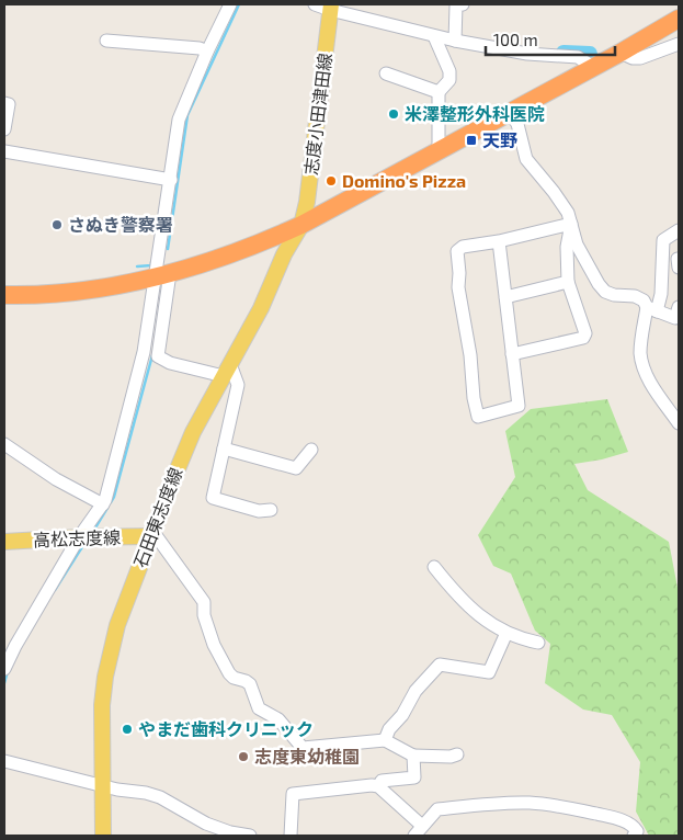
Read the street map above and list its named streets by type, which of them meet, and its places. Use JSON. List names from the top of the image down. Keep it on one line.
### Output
{"streets":{"main road":["志度小田津田線","石田東志度線","高松志度線"]},"crossings":[["志度小田津田線","石田東志度線"],["石田東志度線","高松志度線"]],"places":{"other":["米澤整形外科医院","Domino's Pizza","さぬき警察署","やまだ歯科クリニック","志度東幼稚園"],"transit":["天野"]},"scale_bar":"100 m"}
